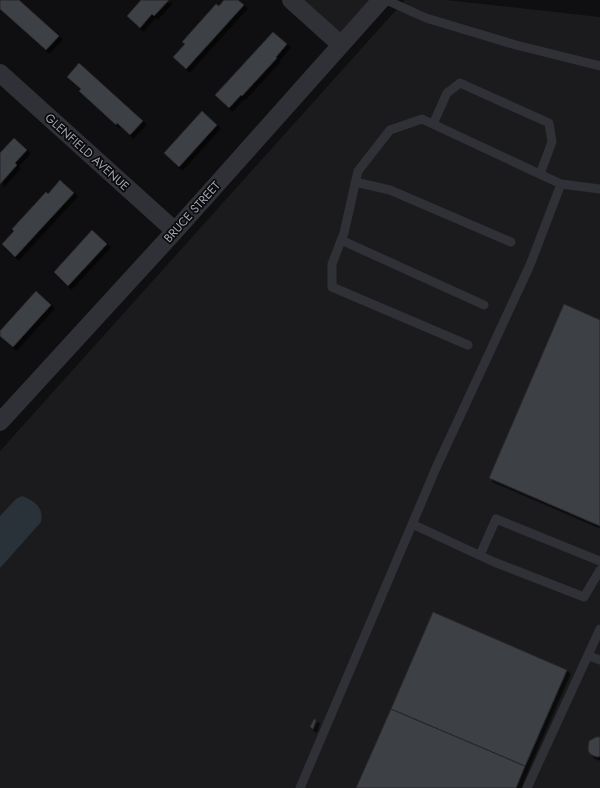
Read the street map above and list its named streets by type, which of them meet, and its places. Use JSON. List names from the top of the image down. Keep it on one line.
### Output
{"streets":{"street":["GLENFIELD AVENUE","BRUCE STREET"]},"crossings":[["GLENFIELD AVENUE","BRUCE STREET"]]}
